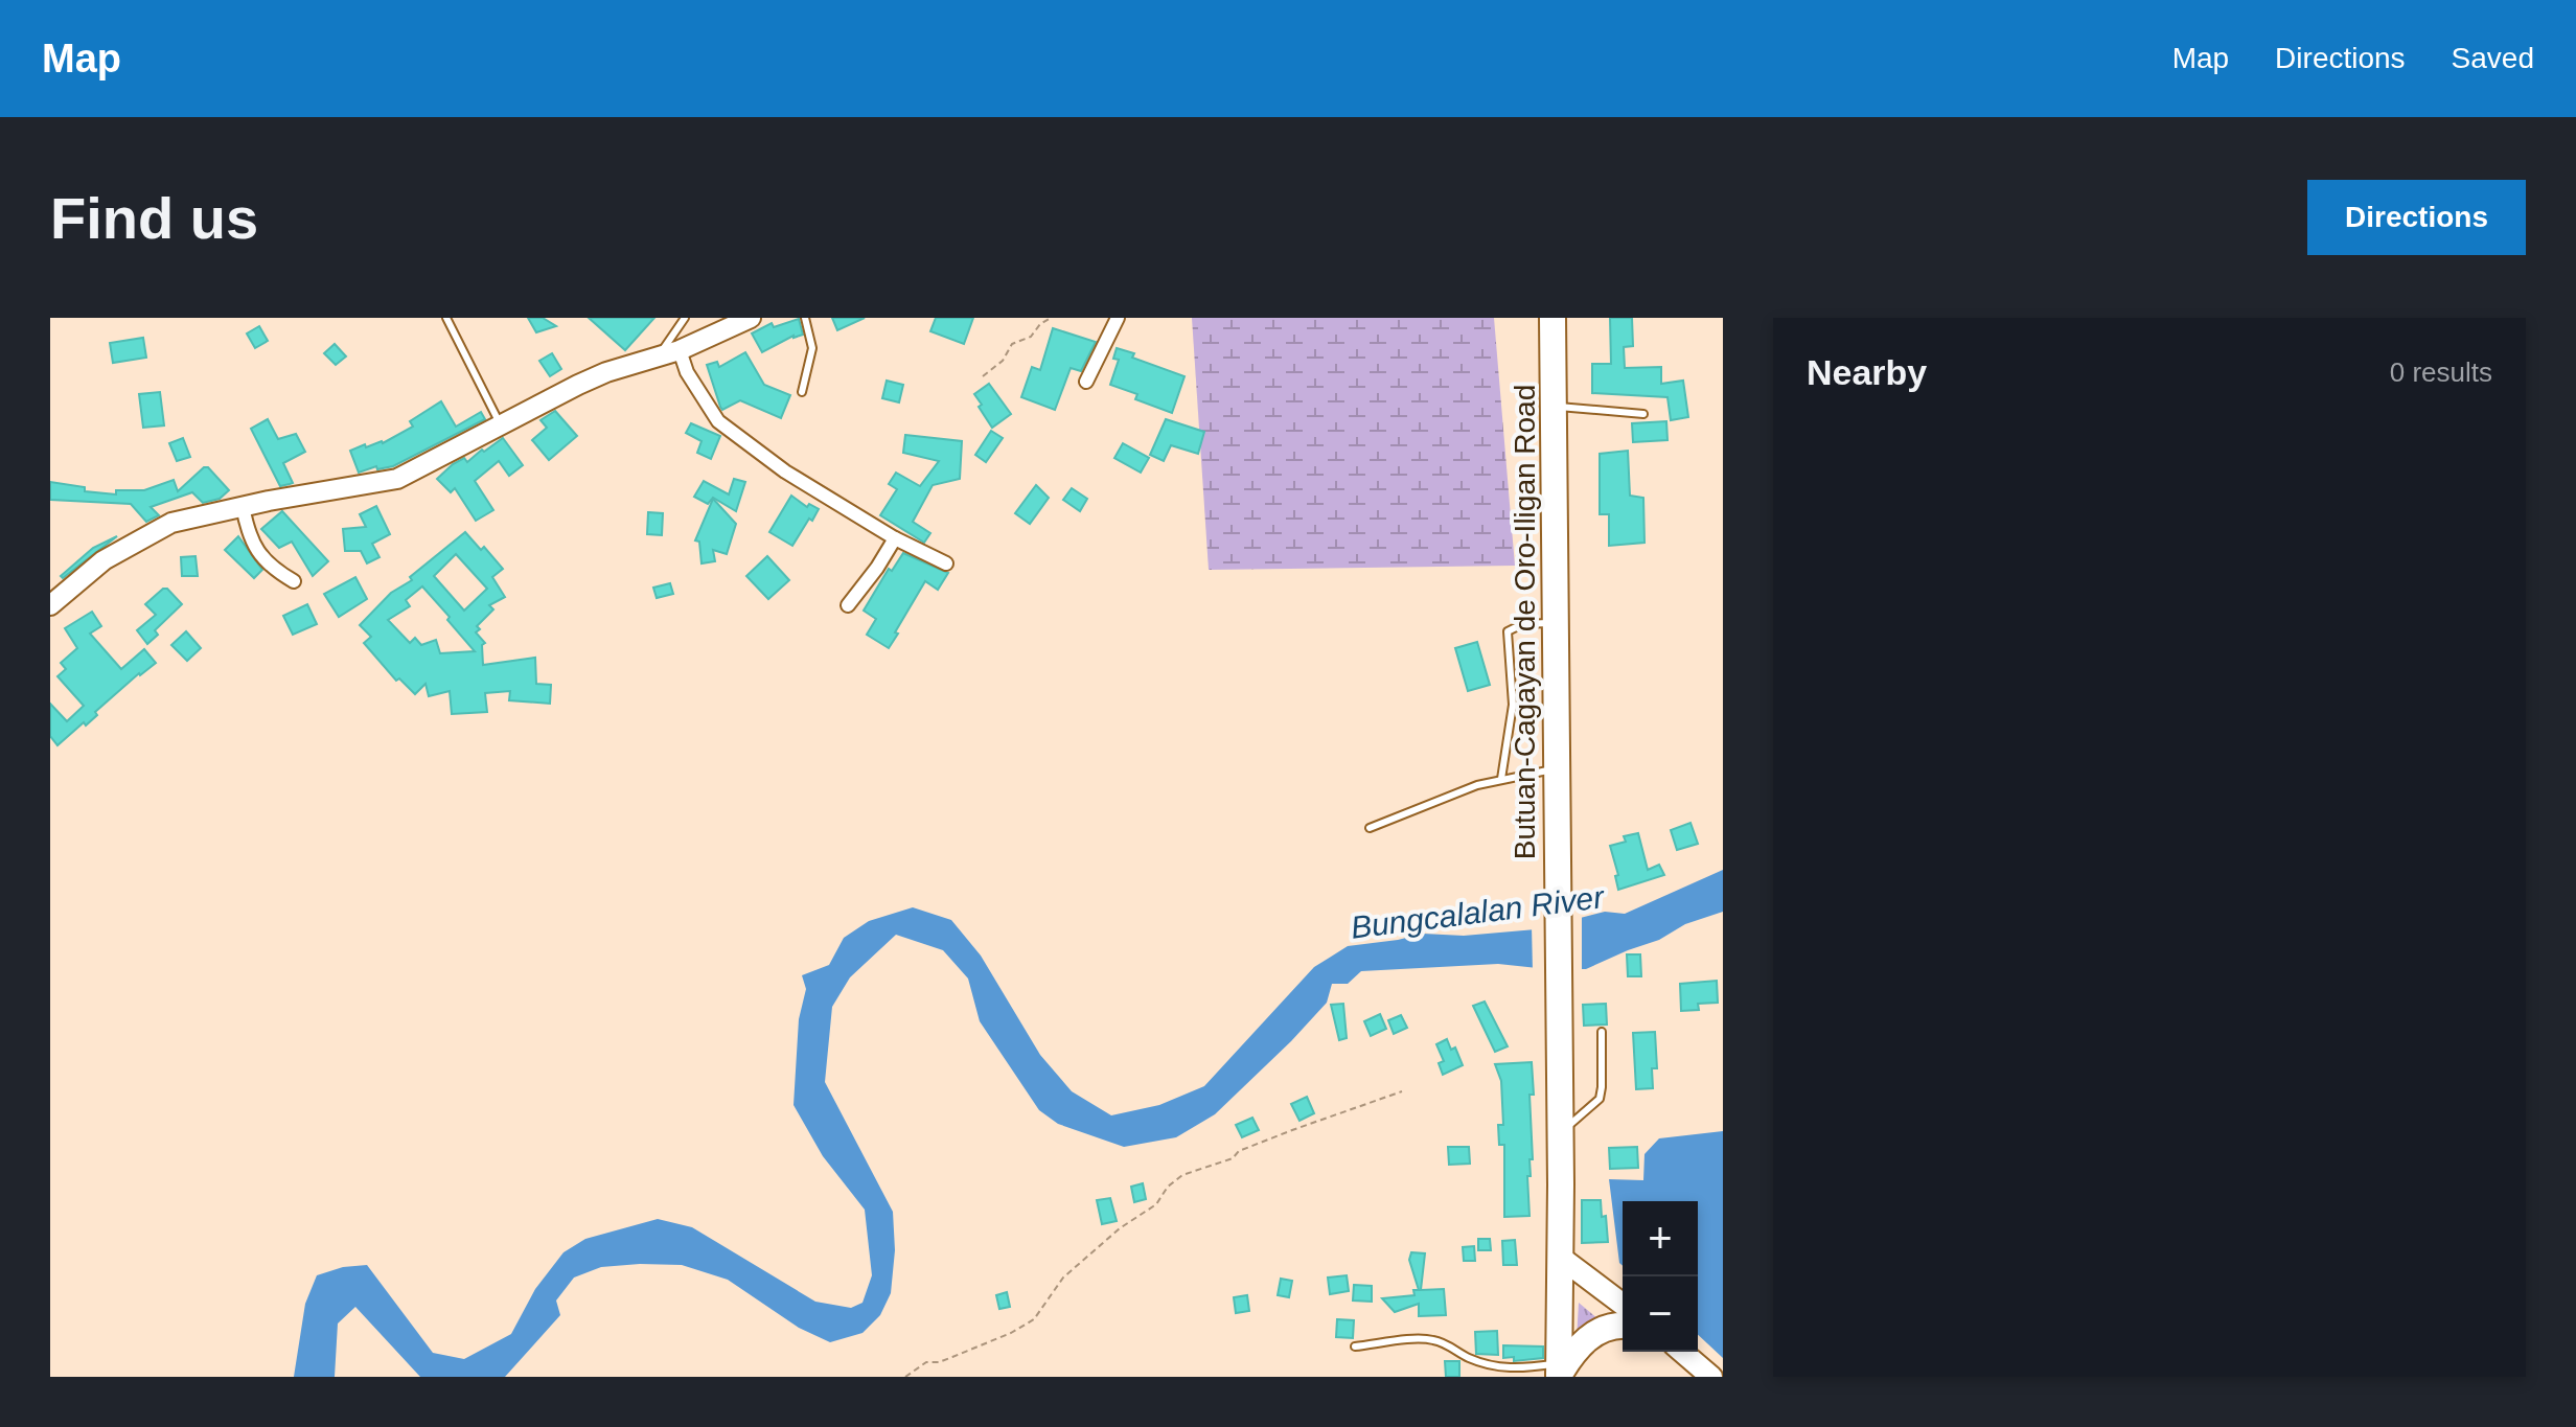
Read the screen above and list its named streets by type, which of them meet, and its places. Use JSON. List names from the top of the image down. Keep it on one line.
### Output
{"streets":{"highway":["Butuan-Cagayan de Oro-Iligan Road"]},"water":["Bungcalalan River"],"page":{"header":"Map","nav":["Map","Directions","Saved"],"buttons":"Directions","title":"Find us","heading":["Nearby","0 results"],"map_buttons":["+","−"]}}
